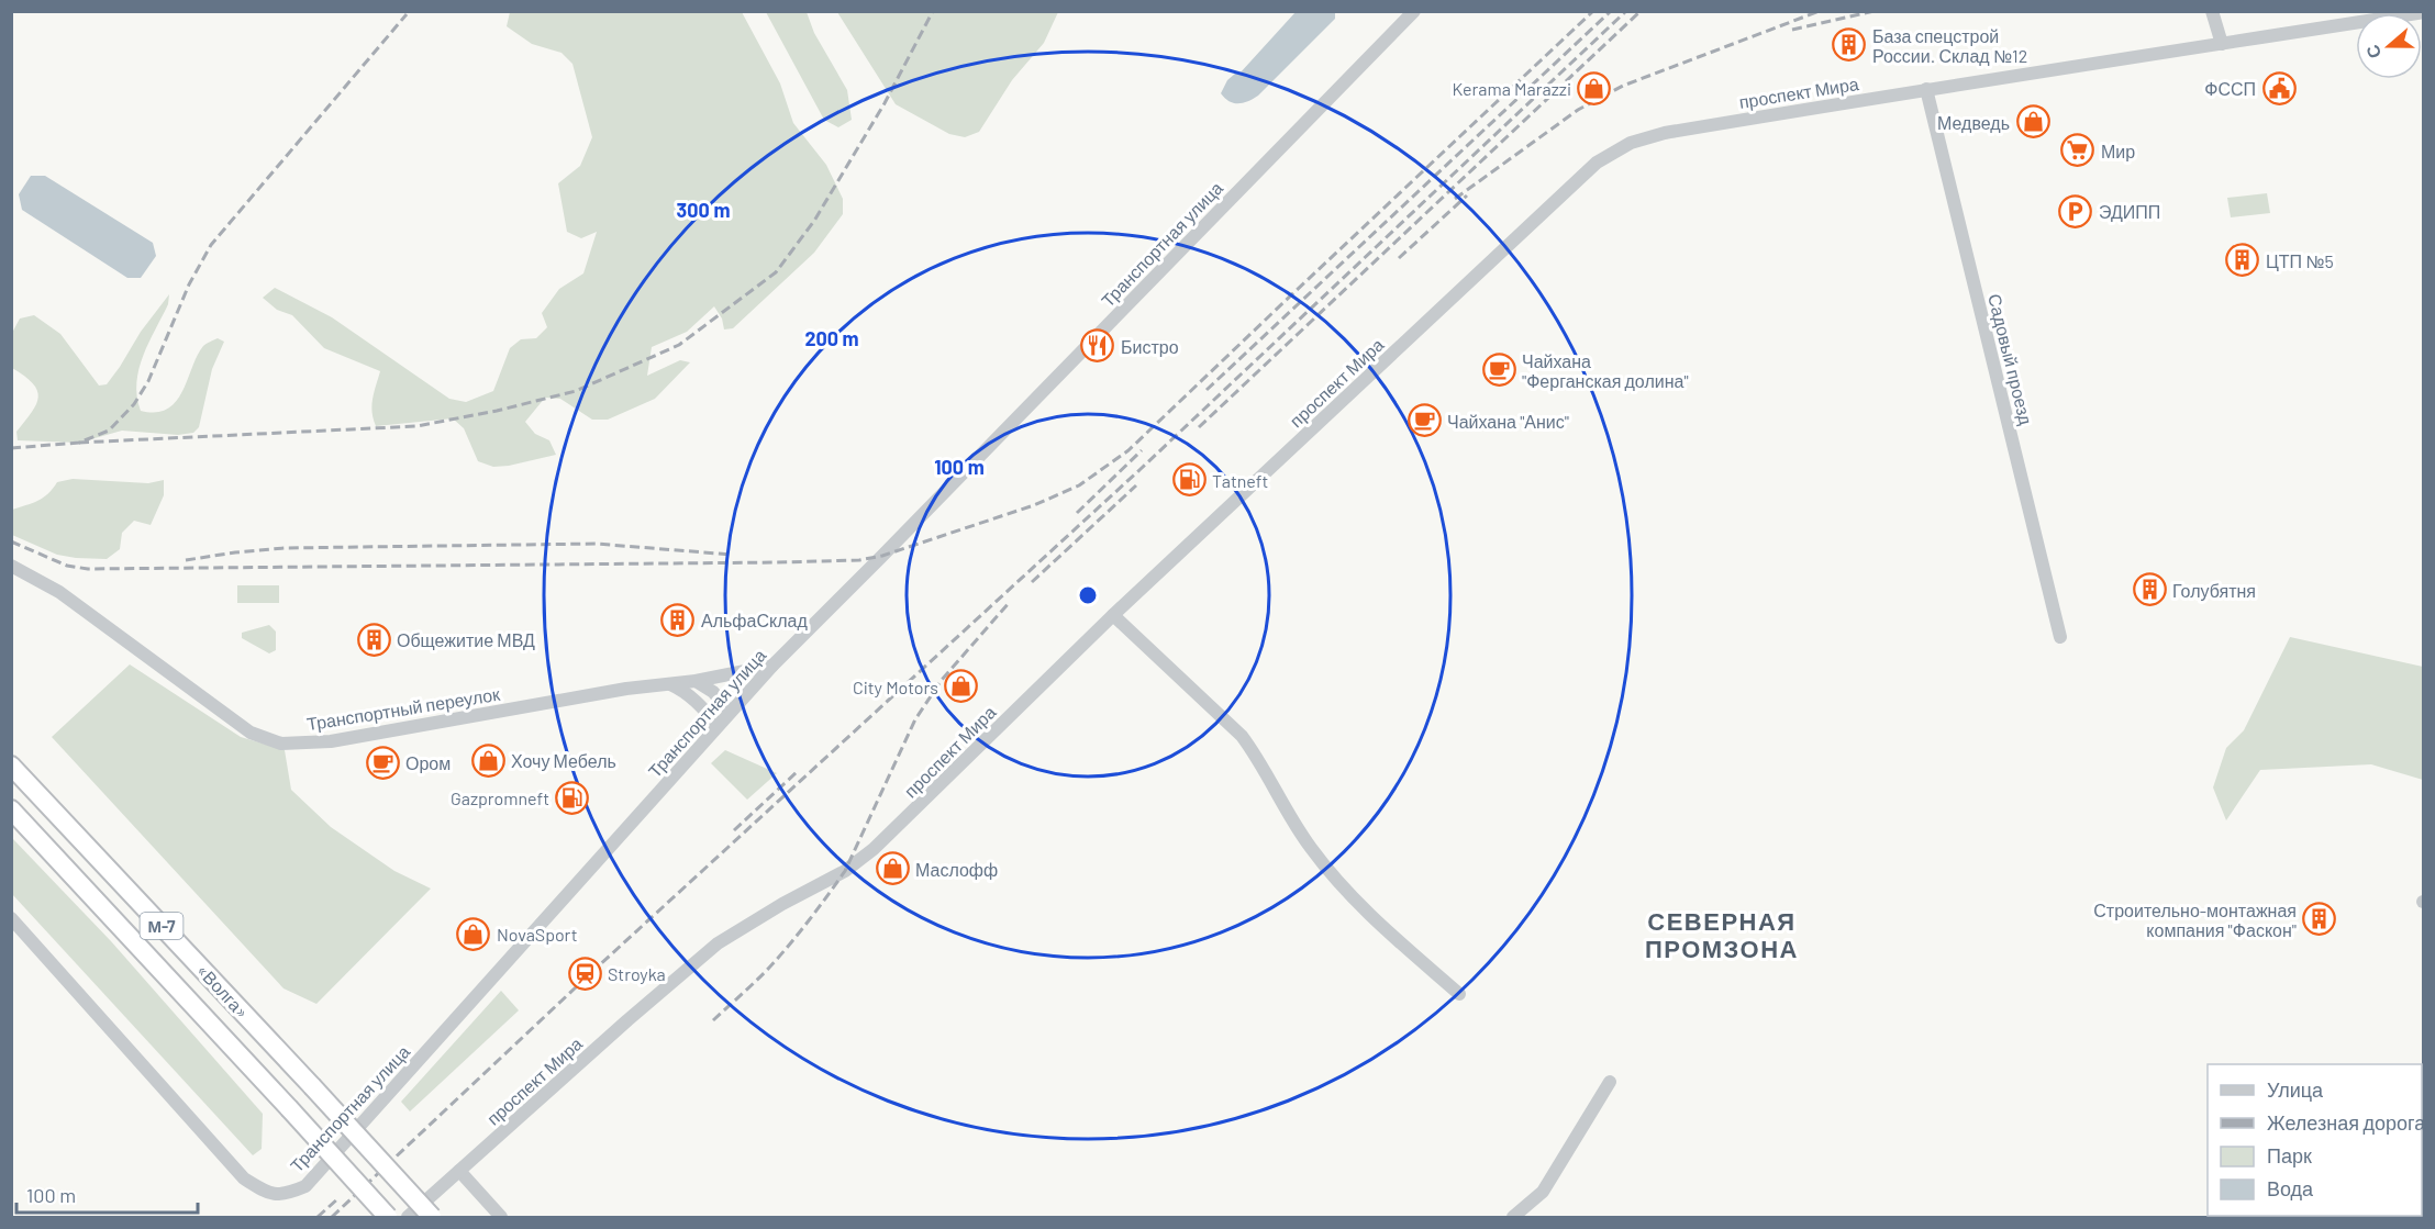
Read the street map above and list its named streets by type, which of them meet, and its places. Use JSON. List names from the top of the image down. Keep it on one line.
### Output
{"streets":{"highway":["М-7","«Волга»"],"street":["проспект Мира","Транспортная улица","Садовый проезд","Транспортный переулок"]},"crossings":[["проспект Мира","Садовый проезд"],["Транспортная улица","Транспортный переулок"]],"districts":["СЕВЕРНАЯ ПРОМЗОНА"],"places":{"building":["База спецстрой России. Склад №12","ЦТП №5","Голубятня","АльфаСклад","Общежитие МВД","Строительно-монтажная компания \"Фаскон\""],"shop":["Kerama Marazzi","Медведь","City Motors","Хочу Мебель","Маслофф","NovaSport"],"public building":["ФССП"],"supermarket":["Мир"],"parking":["ЭДИПП"],"restaurant":["Бистро"],"cafe":["Чайхана \"Ферганская долина\"","Чайхана \"Анис\"","Ором"],"fuel station":["Tatneft","Gazpromneft"],"station":["Stroyka"]},"legend":["Улица","Железная дорога","Парк","Вода"],"scale_bar":"100 m","north":"left","rings":["300 m","200 m","100 m"]}
